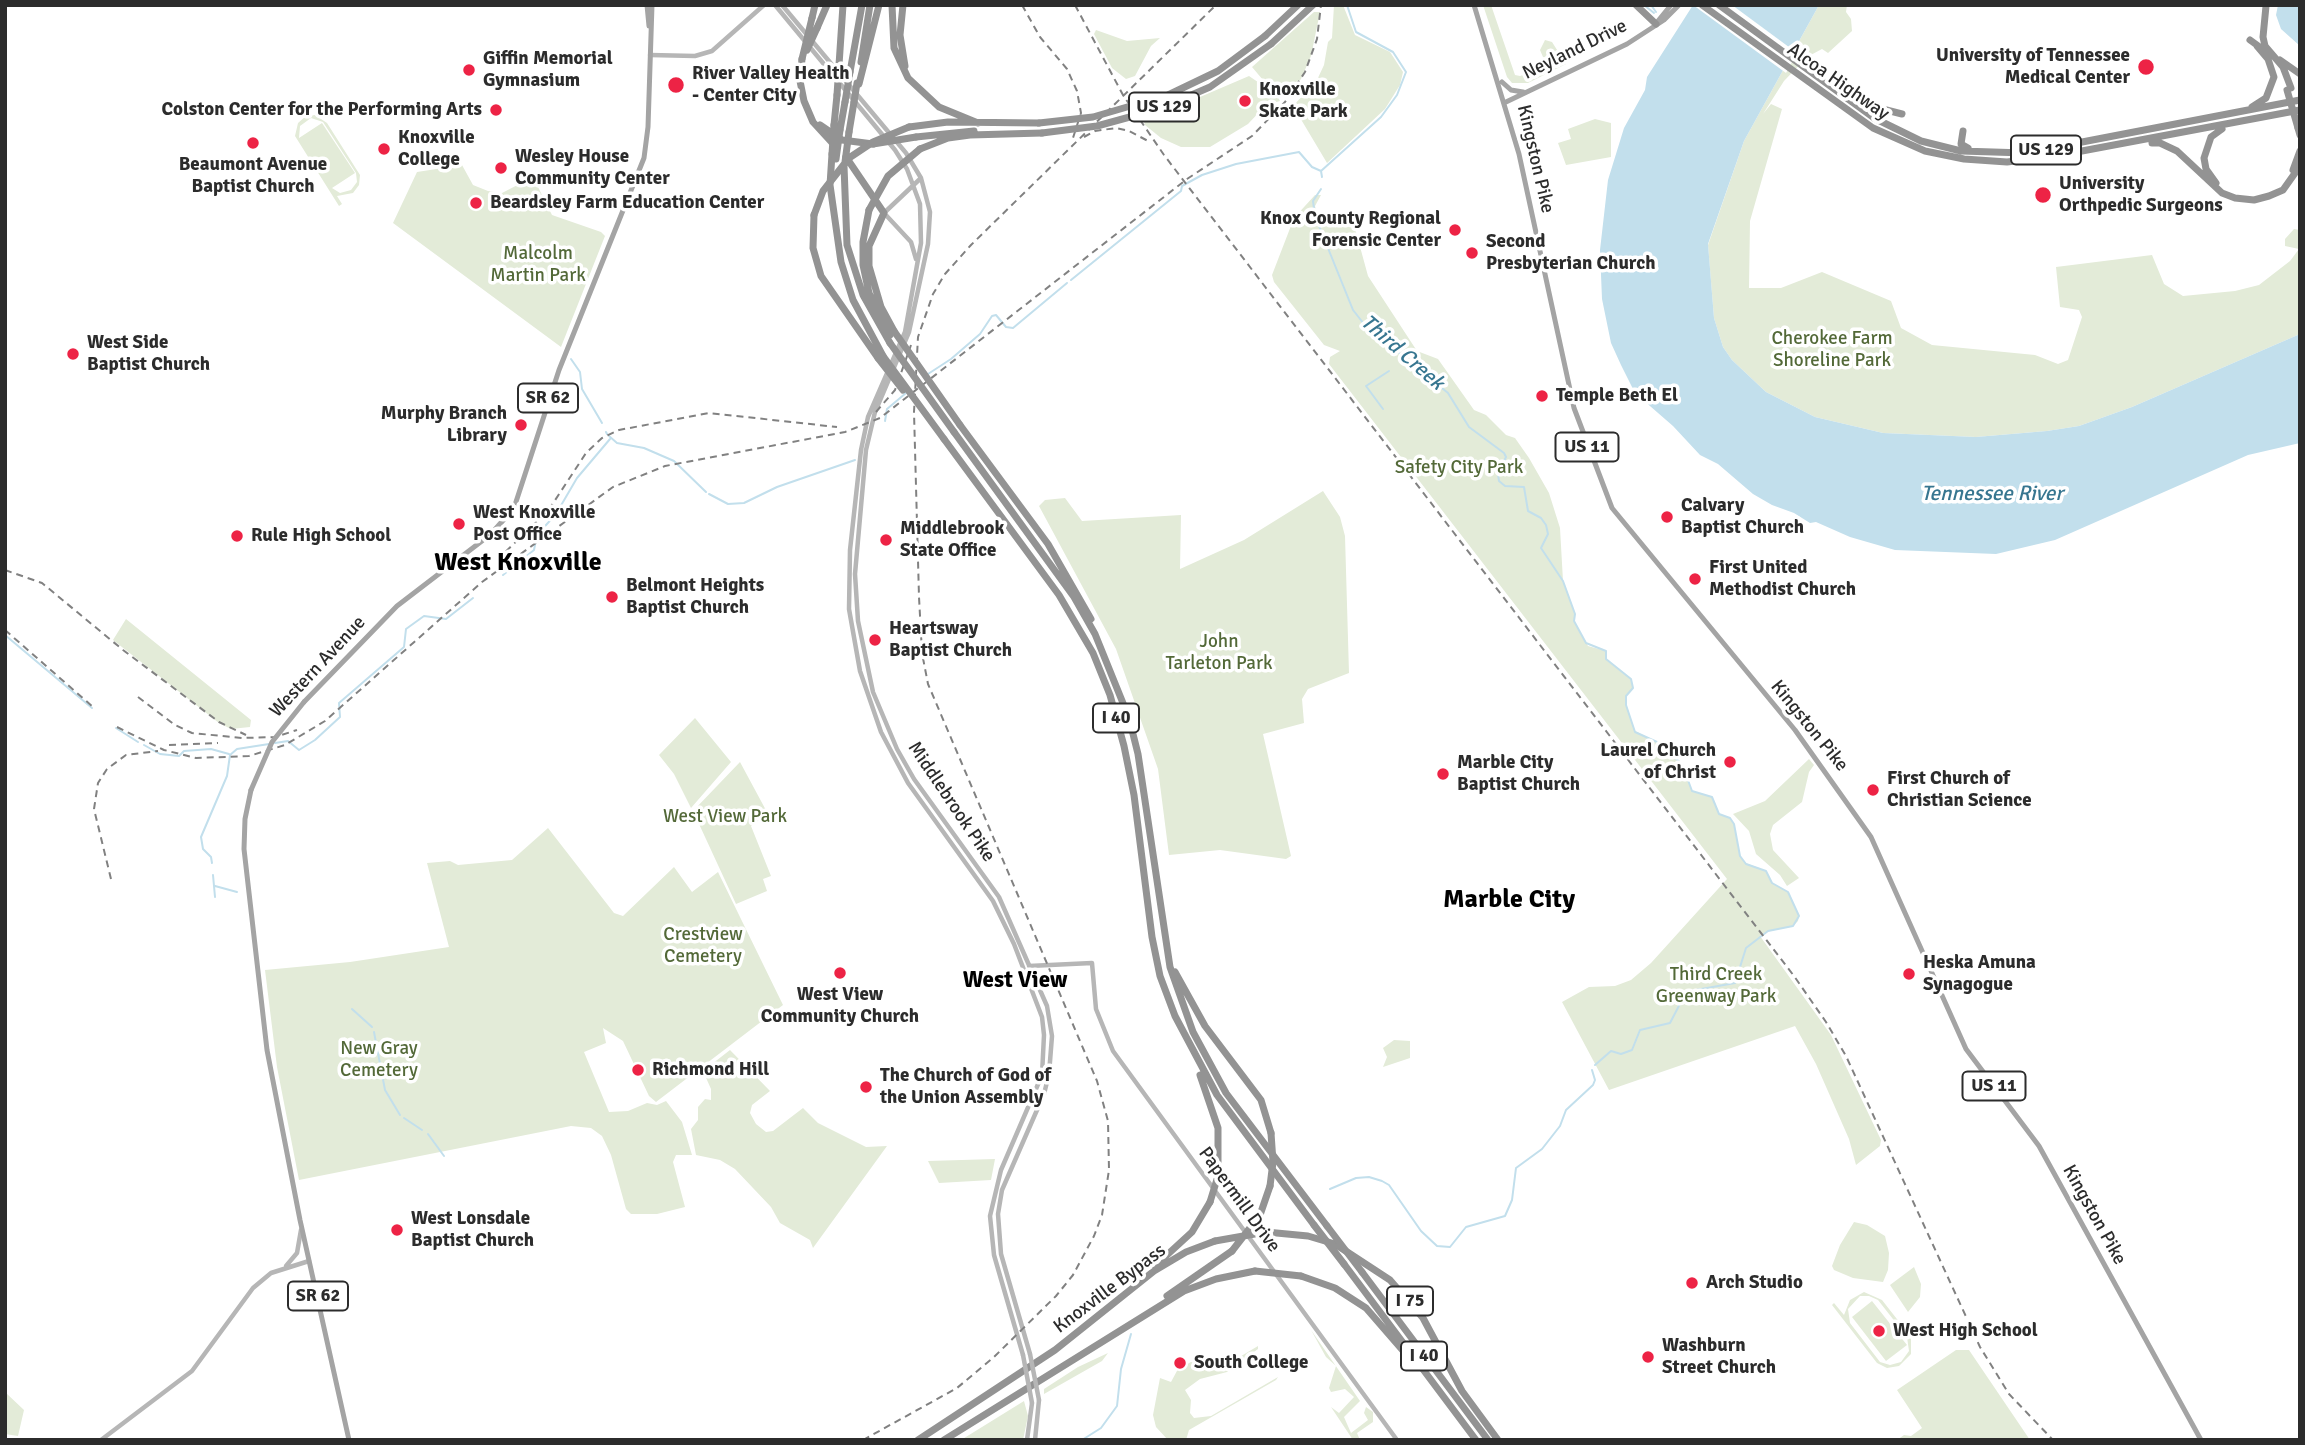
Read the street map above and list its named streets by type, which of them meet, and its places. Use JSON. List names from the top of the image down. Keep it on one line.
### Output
{"streets":{"highway":["Alcoa Highway","US 129","I 40","Knoxville Bypass","I 75"],"main road":["Neyland Drive","Kingston Pike","SR 62","US 11","Western Avenue","Middlebrook Pike","Papermill Drive"]},"crossings":[["Neyland Drive","Kingston Pike"],["I 40","Knoxville Bypass"],["Middlebrook Pike","Papermill Drive"]],"districts":["West Knoxville","Marble City","West View"],"water":["Third Creek","Tennessee River"],"parks":["Malcolm Martin Park","Cherokee Farm Shoreline Park","Safety City Park","John Tarleton Park","West View Park","Crestview Cemetery","Third Creek Greenway Park","New Gray Cemetery"],"places":["University of Tennessee Medical Center","Giffin Memorial Gymnasium","River Valley Health - Center City","Knoxville Skate Park","Colston Center for the Performing Arts","Beaumont Avenue Baptist Church","Knoxville College","Wesley House Community Center","University Orthpedic Surgeons","Beardsley Farm Education Center","Knox County Regional Forensic Center","Second Presbyterian Church","West Side Baptist Church","Temple Beth El","Murphy Branch Library","Calvary Baptist Church","West Knoxville Post Office","Rule High School","Middlebrook State Office","First United Methodist Church","Belmont Heights Baptist Church","Heartsway Baptist Church","Laurel Church of Christ","Marble City Baptist Church","First Church of Christian Science","West View Community Church","Heska Amuna Synagogue","Richmond Hill","The Church of God of the Union Assembly","West Lonsdale Baptist Church","Arch Studio","West High School","Washburn Street Church","South College"]}
